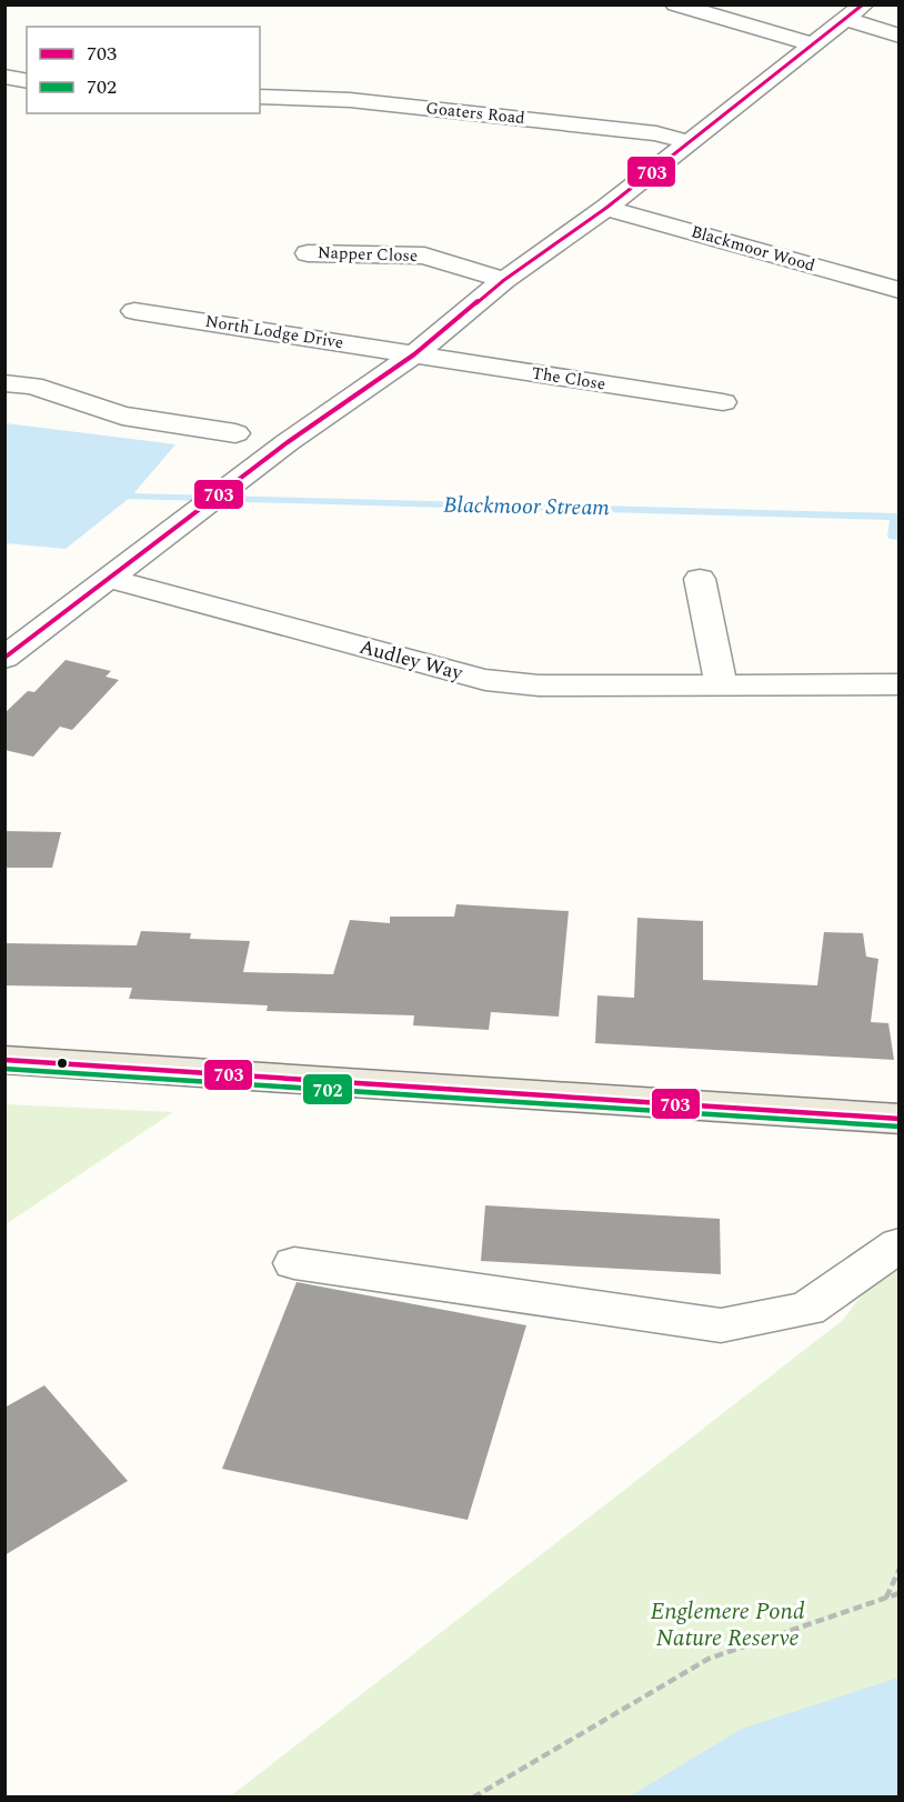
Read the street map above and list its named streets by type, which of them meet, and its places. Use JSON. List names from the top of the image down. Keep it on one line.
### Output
{"streets":{"street":["Goaters Road","Blackmoor Wood","Napper Close","North Lodge Drive","The Close","Audley Way"]},"crossings":[["North Lodge Drive","The Close"]],"water":["Blackmoor Stream"],"parks":["Englemere Pond Nature Reserve"],"lines":["transit line 703","transit line 702"],"legend":["703","702"]}
